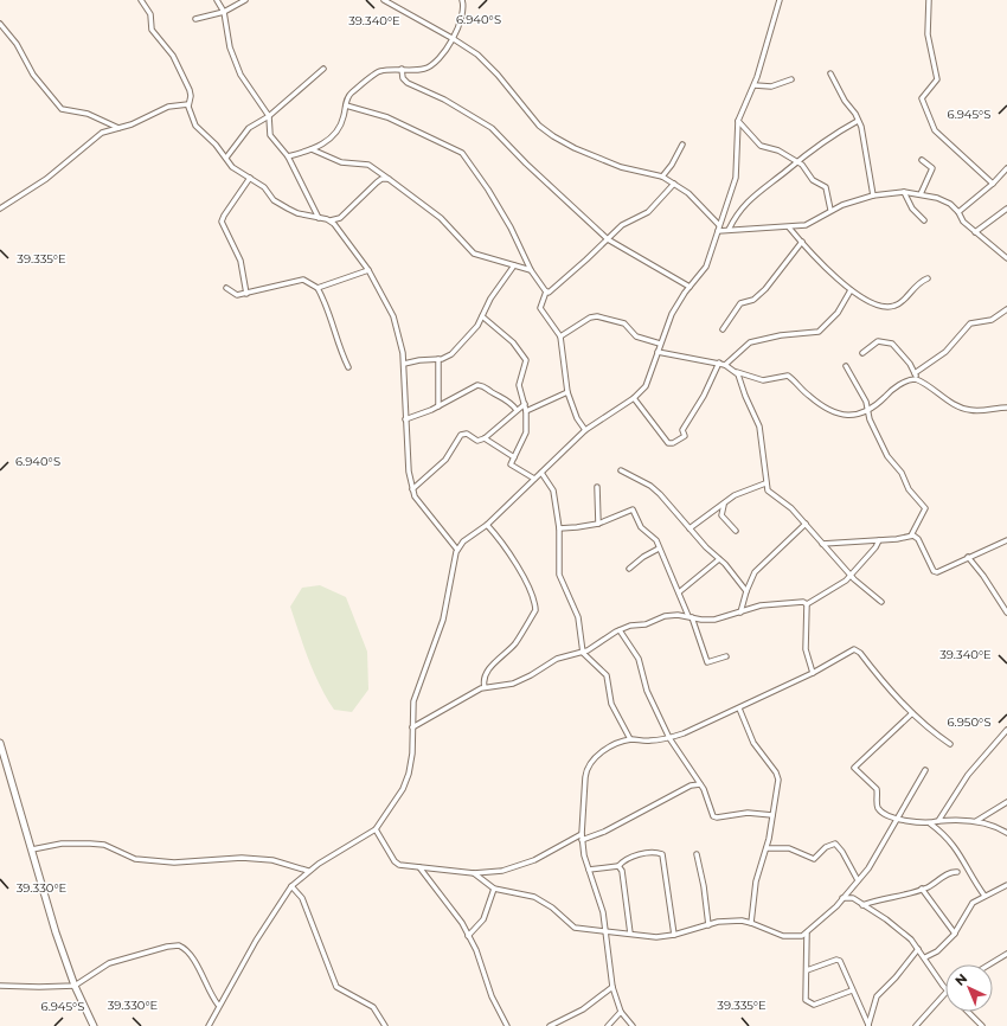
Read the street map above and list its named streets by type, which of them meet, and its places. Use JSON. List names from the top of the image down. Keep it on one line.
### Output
{"north":"top left","coordinates":["6.940°S","39.340°E","6.945°S","39.335°E","6.950°S","39.330°E"]}
